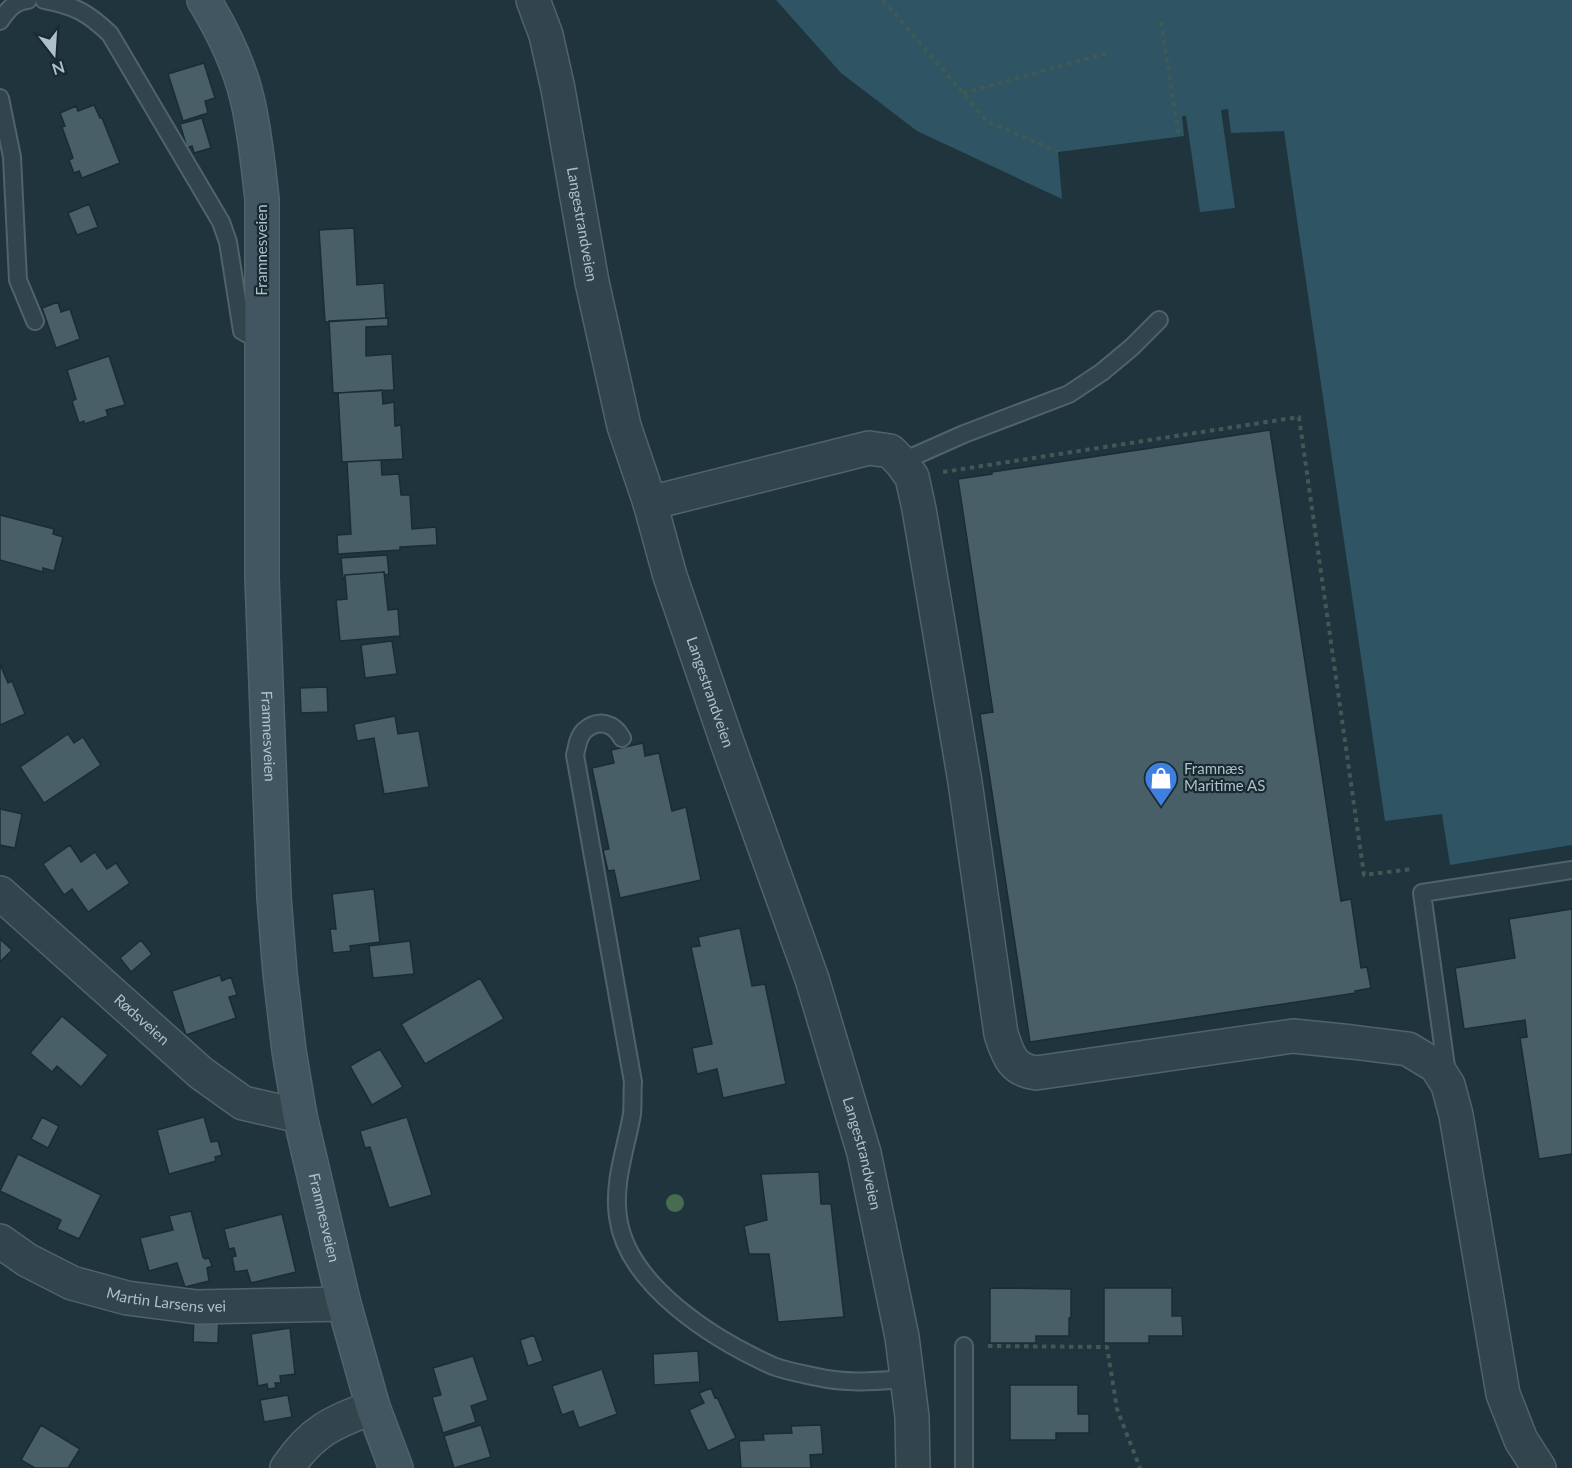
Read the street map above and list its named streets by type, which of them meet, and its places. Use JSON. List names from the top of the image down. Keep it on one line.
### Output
{"streets":{"main road":["Framnesveien"],"street":["Langestrandveien","Rødsveien","Martin Larsens vei"]},"crossings":[["Framnesveien","Rødsveien"],["Framnesveien","Martin Larsens vei"]],"places":{"shop":["Framnæs Maritime AS"]},"north":"bottom"}
